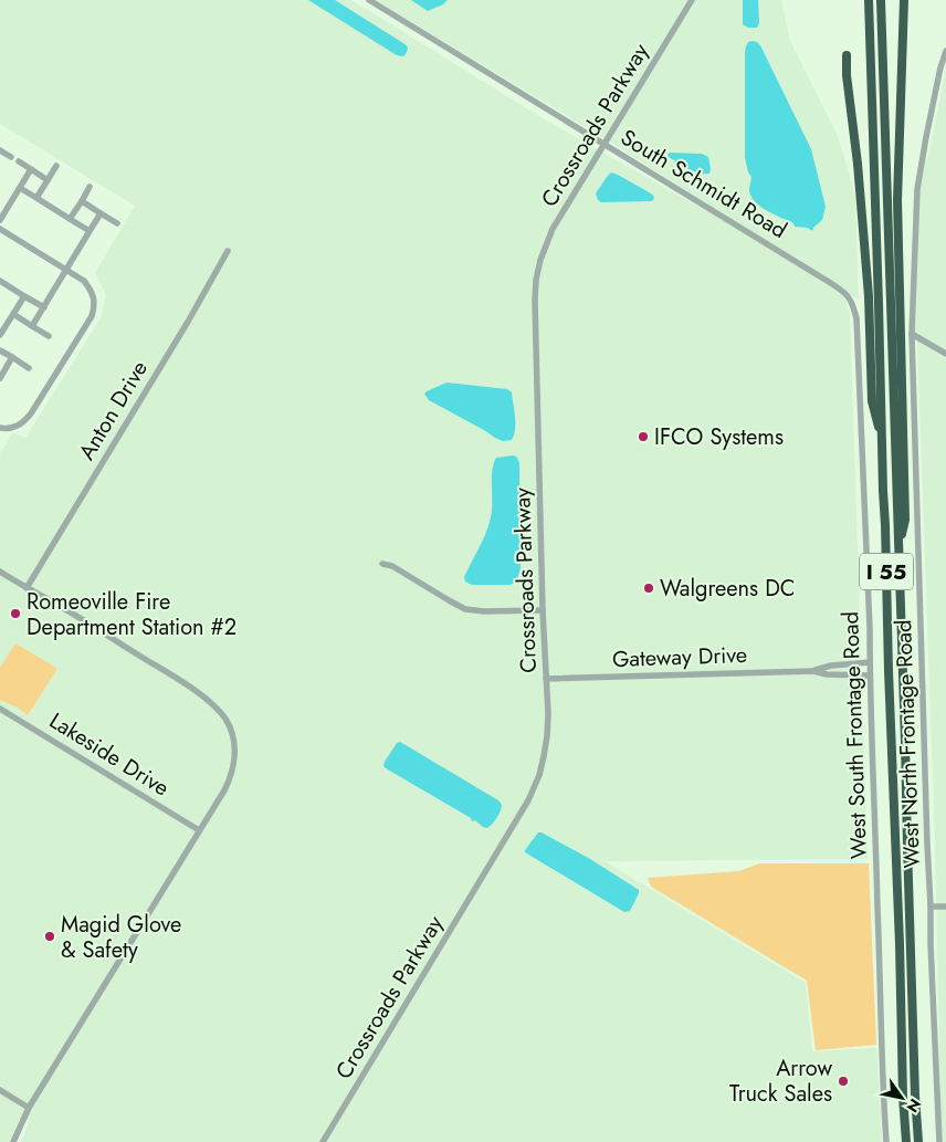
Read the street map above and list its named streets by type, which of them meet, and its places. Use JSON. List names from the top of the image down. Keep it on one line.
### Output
{"streets":{"highway":["I 55"],"street":["Crossroads Parkway","South Schmidt Road","Anton Drive","Gateway Drive","West South Frontage Road","West North Frontage Road","Lakeside Drive"]},"crossings":[["Crossroads Parkway","South Schmidt Road"],["Crossroads Parkway","Gateway Drive"],["South Schmidt Road","West South Frontage Road"],["Gateway Drive","West South Frontage Road"]],"places":["IFCO Systems","Walgreens DC","Romeoville Fire Department Station #2","Magid Glove & Safety","Arrow Truck Sales"],"north":"bottom right"}
